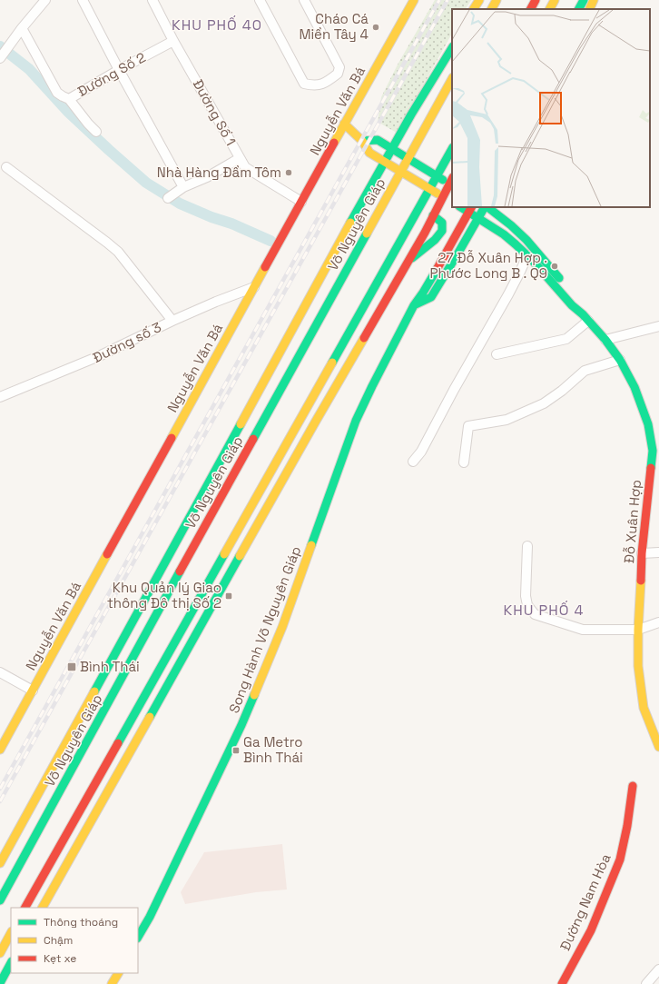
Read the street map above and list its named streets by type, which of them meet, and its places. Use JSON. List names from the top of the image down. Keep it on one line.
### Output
{"streets":{"main road":["Nguyễn Văn Bá","Võ Nguyên Giáp","Đỗ Xuân Hợp","Song Hành Võ Nguyên Giáp","Đường Nam Hòa"],"street":["Đường Số 2","Đường Số 1","Đường số 3"]},"crossings":[["Đường Số 2","Đường Số 1"],["Nguyễn Văn Bá","Đường Số 1"],["Nguyễn Văn Bá","Đường số 3"],["Đỗ Xuân Hợp","Song Hành Võ Nguyên Giáp"]],"districts":["KHU PHỐ 40","KHU PHỐ 4"],"places":{"other":["Cháo Cá Miền Tây 4","Nhà Hàng Đầm Tôm","27 Đỗ Xuân Hợp . Phước Long B . Q9"],"transit":["Khu Quản lý Giao thông Đô thị Số 2","Bình Thái","Ga Metro Bình Thái"]},"legend":["Thông thoáng","Chậm","Kẹt xe"]}
